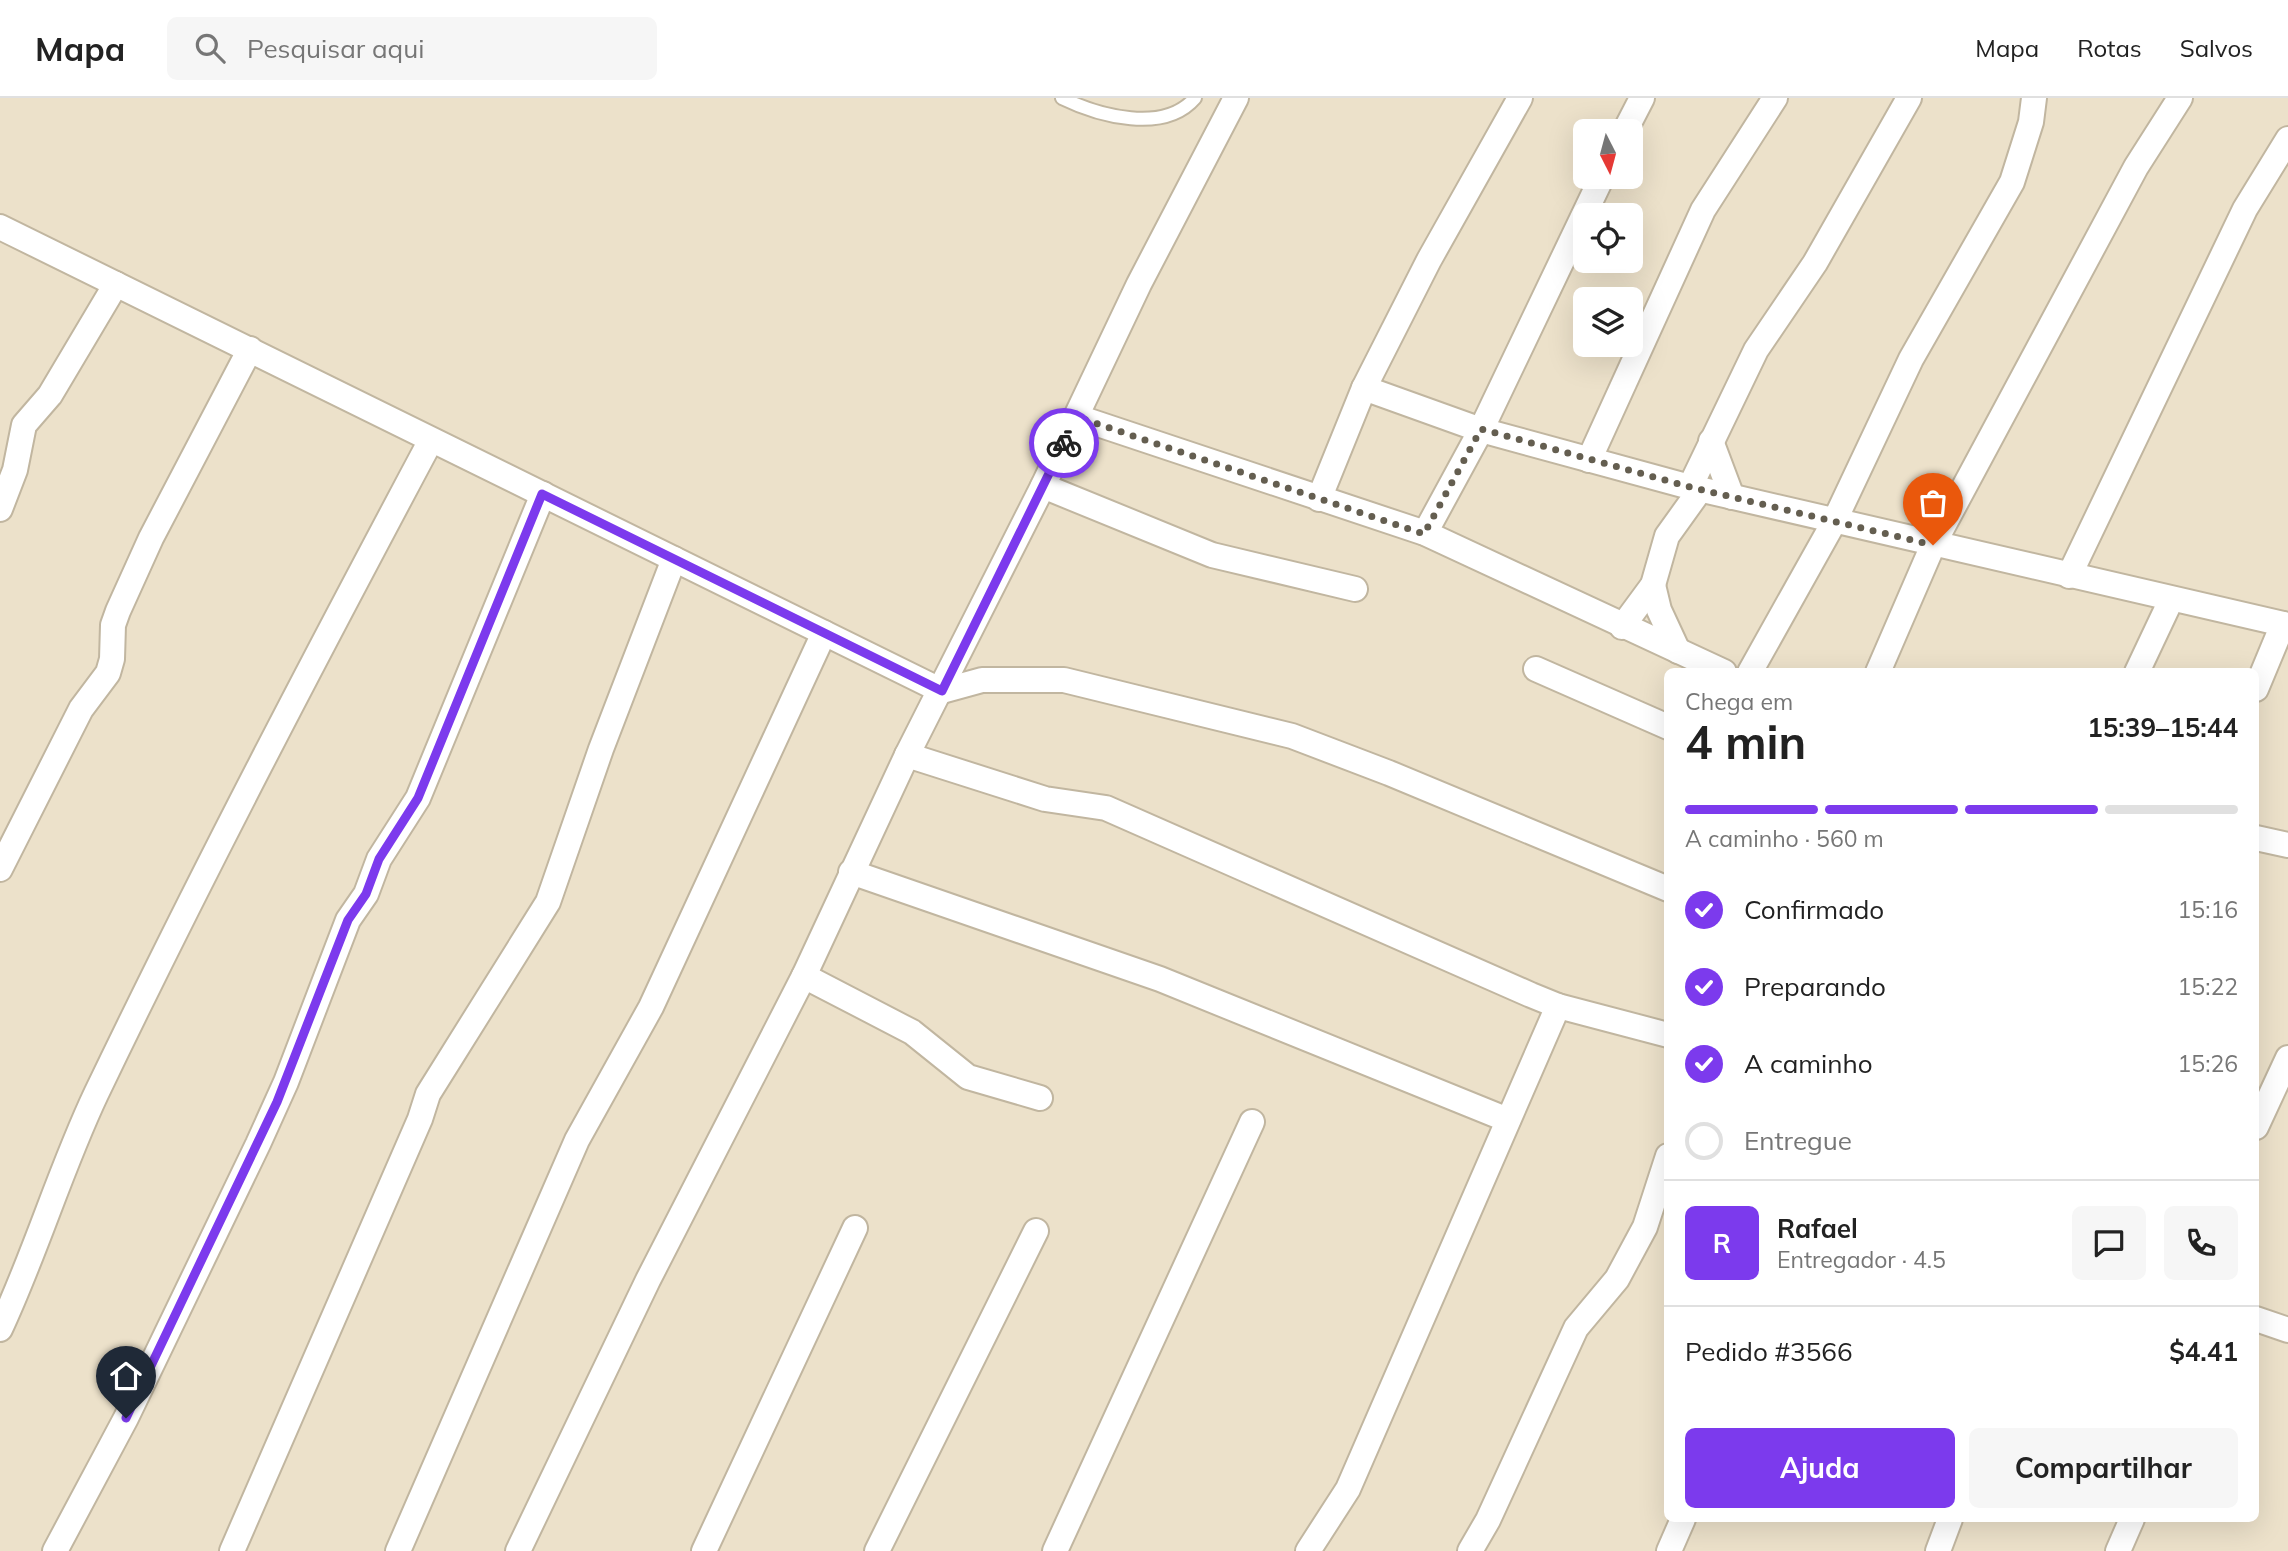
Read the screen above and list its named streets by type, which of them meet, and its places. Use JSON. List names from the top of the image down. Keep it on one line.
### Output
{"north":"bottom","page":{"header":"Mapa","search":"Pesquisar aqui","nav":["Mapa","Rotas","Salvos"],"heading":["4 min","Chega em","15:39–15:44"],"panel":["Rafael","Entregador · 4.5","Pedido #3566","$4.41"],"bar":"A caminho · 560 m","list":[["Confirmado","15:16"],["Preparando","15:22"],["A caminho","15:26"],"Entregue"],"round":"R","buttons":["Ajuda","Compartilhar"]}}
